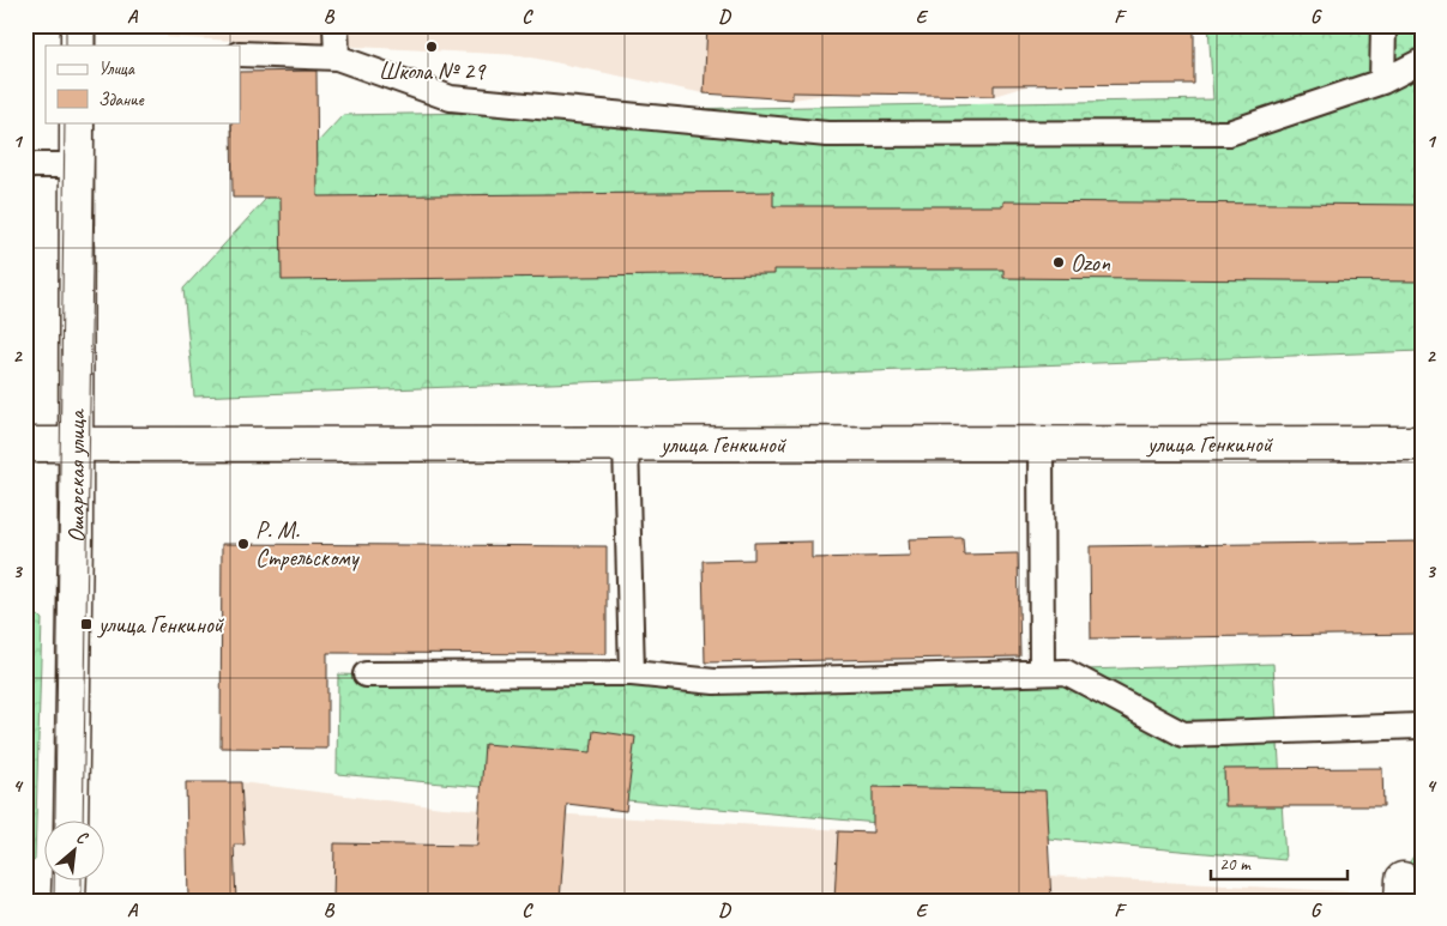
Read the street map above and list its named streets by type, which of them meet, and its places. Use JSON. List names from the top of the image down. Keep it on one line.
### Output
{"streets":{"street":["улица Генкиной","Ошарская улица"]},"crossings":[["улица Генкиной","Ошарская улица"]],"places":{"other":["Школа № 29","Ozon","Р. М. Стрельскому"],"transit":["улица Генкиной"]},"legend":["Улица","Здание"],"scale_bar":"20 m","north":"top right","grid":{"columns":["A","B","C","D","E","F","G"],"rows":["1","2","3","4"]}}
